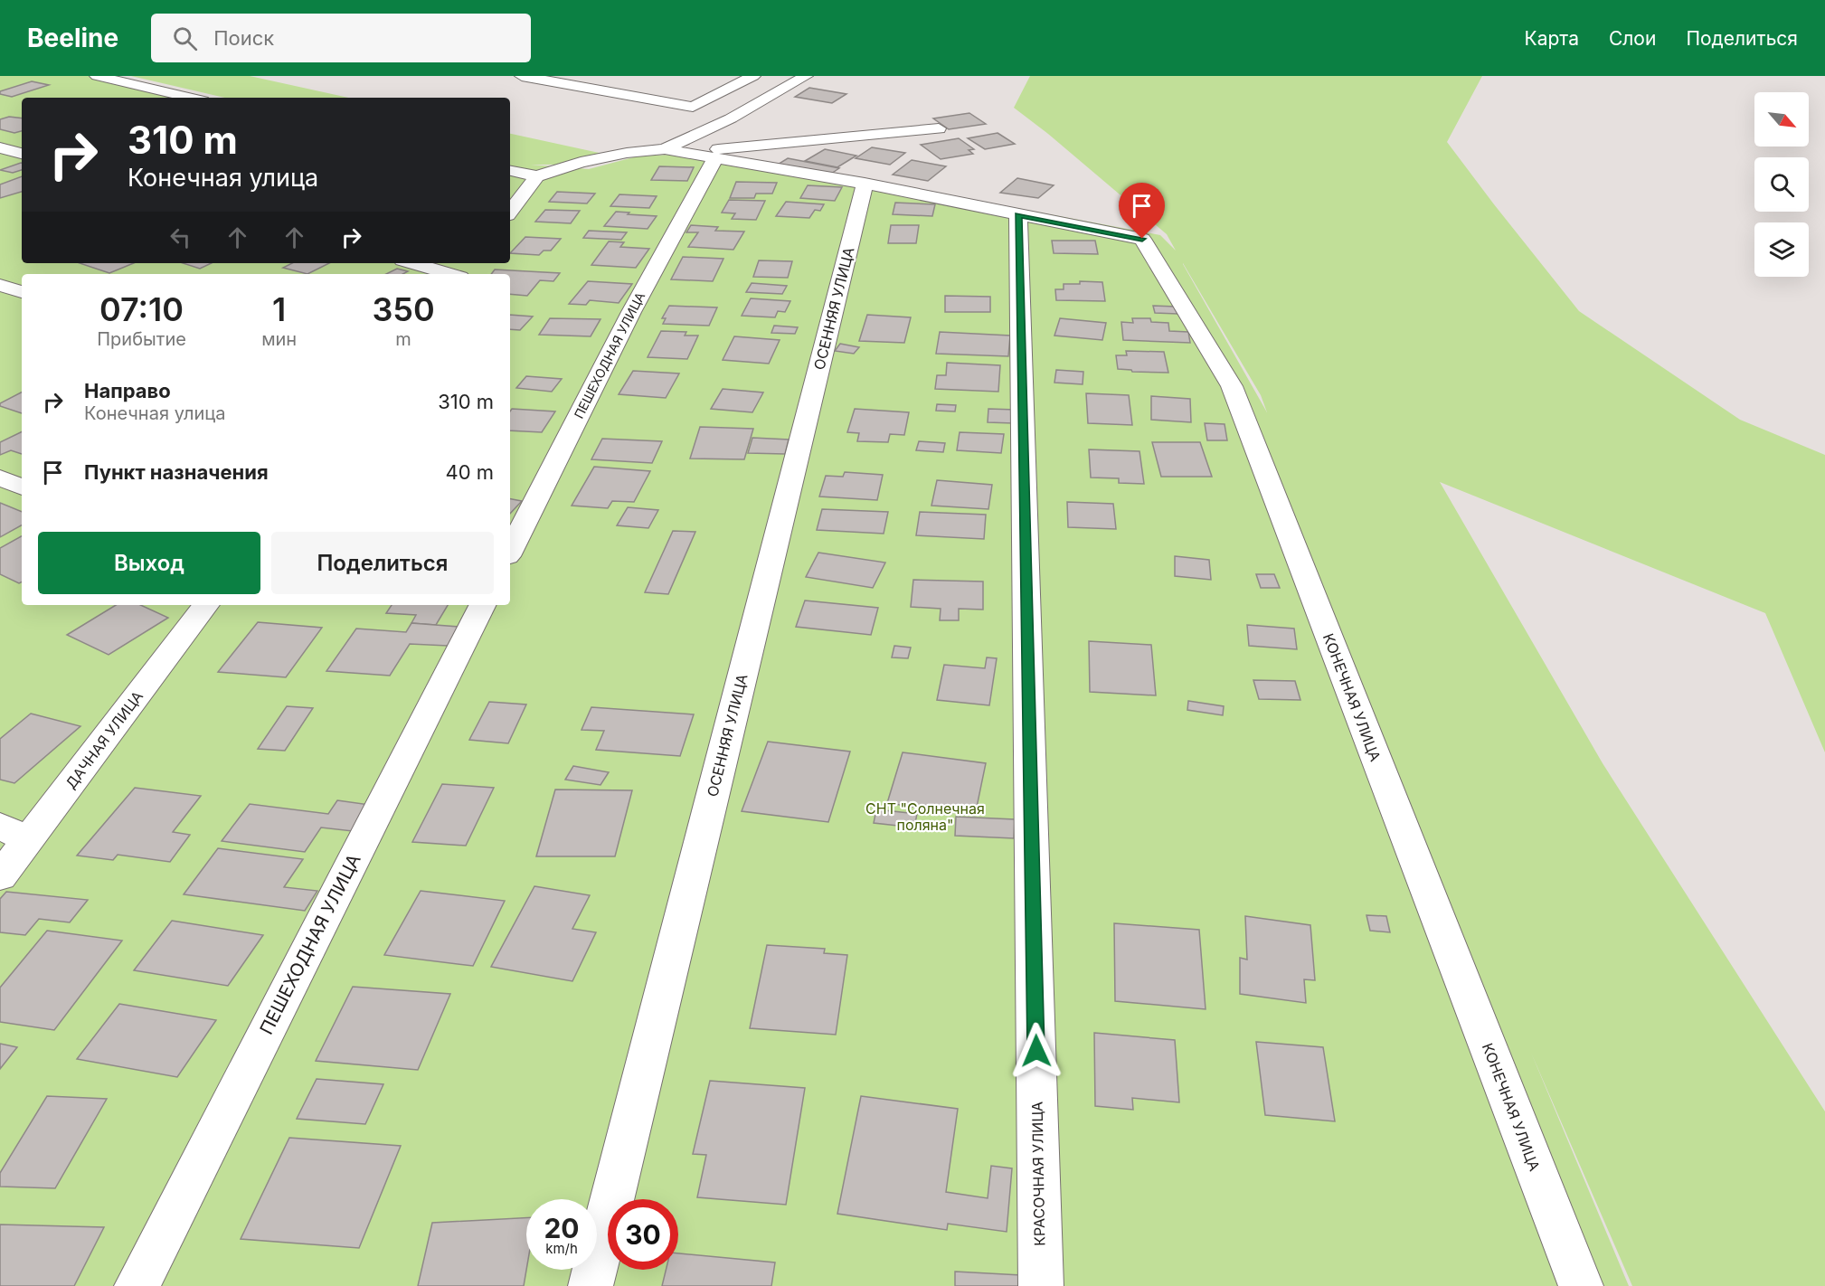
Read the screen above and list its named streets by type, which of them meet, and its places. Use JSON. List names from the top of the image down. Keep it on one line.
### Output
{"streets":{"street":["ОСЕННЯЯ УЛИЦА","ПЕШЕХОДНАЯ УЛИЦА","КОНЕЧНАЯ УЛИЦА","ДАЧНАЯ УЛИЦА","КРАСОЧНАЯ УЛИЦА"]},"crossings":[["ОСЕННЯЯ УЛИЦА","КОНЕЧНАЯ УЛИЦА"],["ПЕШЕХОДНАЯ УЛИЦА","КОНЕЧНАЯ УЛИЦА"],["КОНЕЧНАЯ УЛИЦА","КРАСОЧНАЯ УЛИЦА"]],"parks":["СНТ \"Солнечная поляна\""],"north":"bottom right","page":{"header":"Beeline","search":"Поиск","nav":["Карта","Слои","Поделиться"],"turn":["310 m","Конечная улица"],"eta":["07:10","Прибытие","1","мин","350","m"],"list":[{"name":"Направо","note":"Конечная улица","value":"310 m"},{"name":"Пункт назначения","value":"40 m"}],"buttons":["Выход","Поделиться"],"speed":"20 km/h","limit":"30"}}
